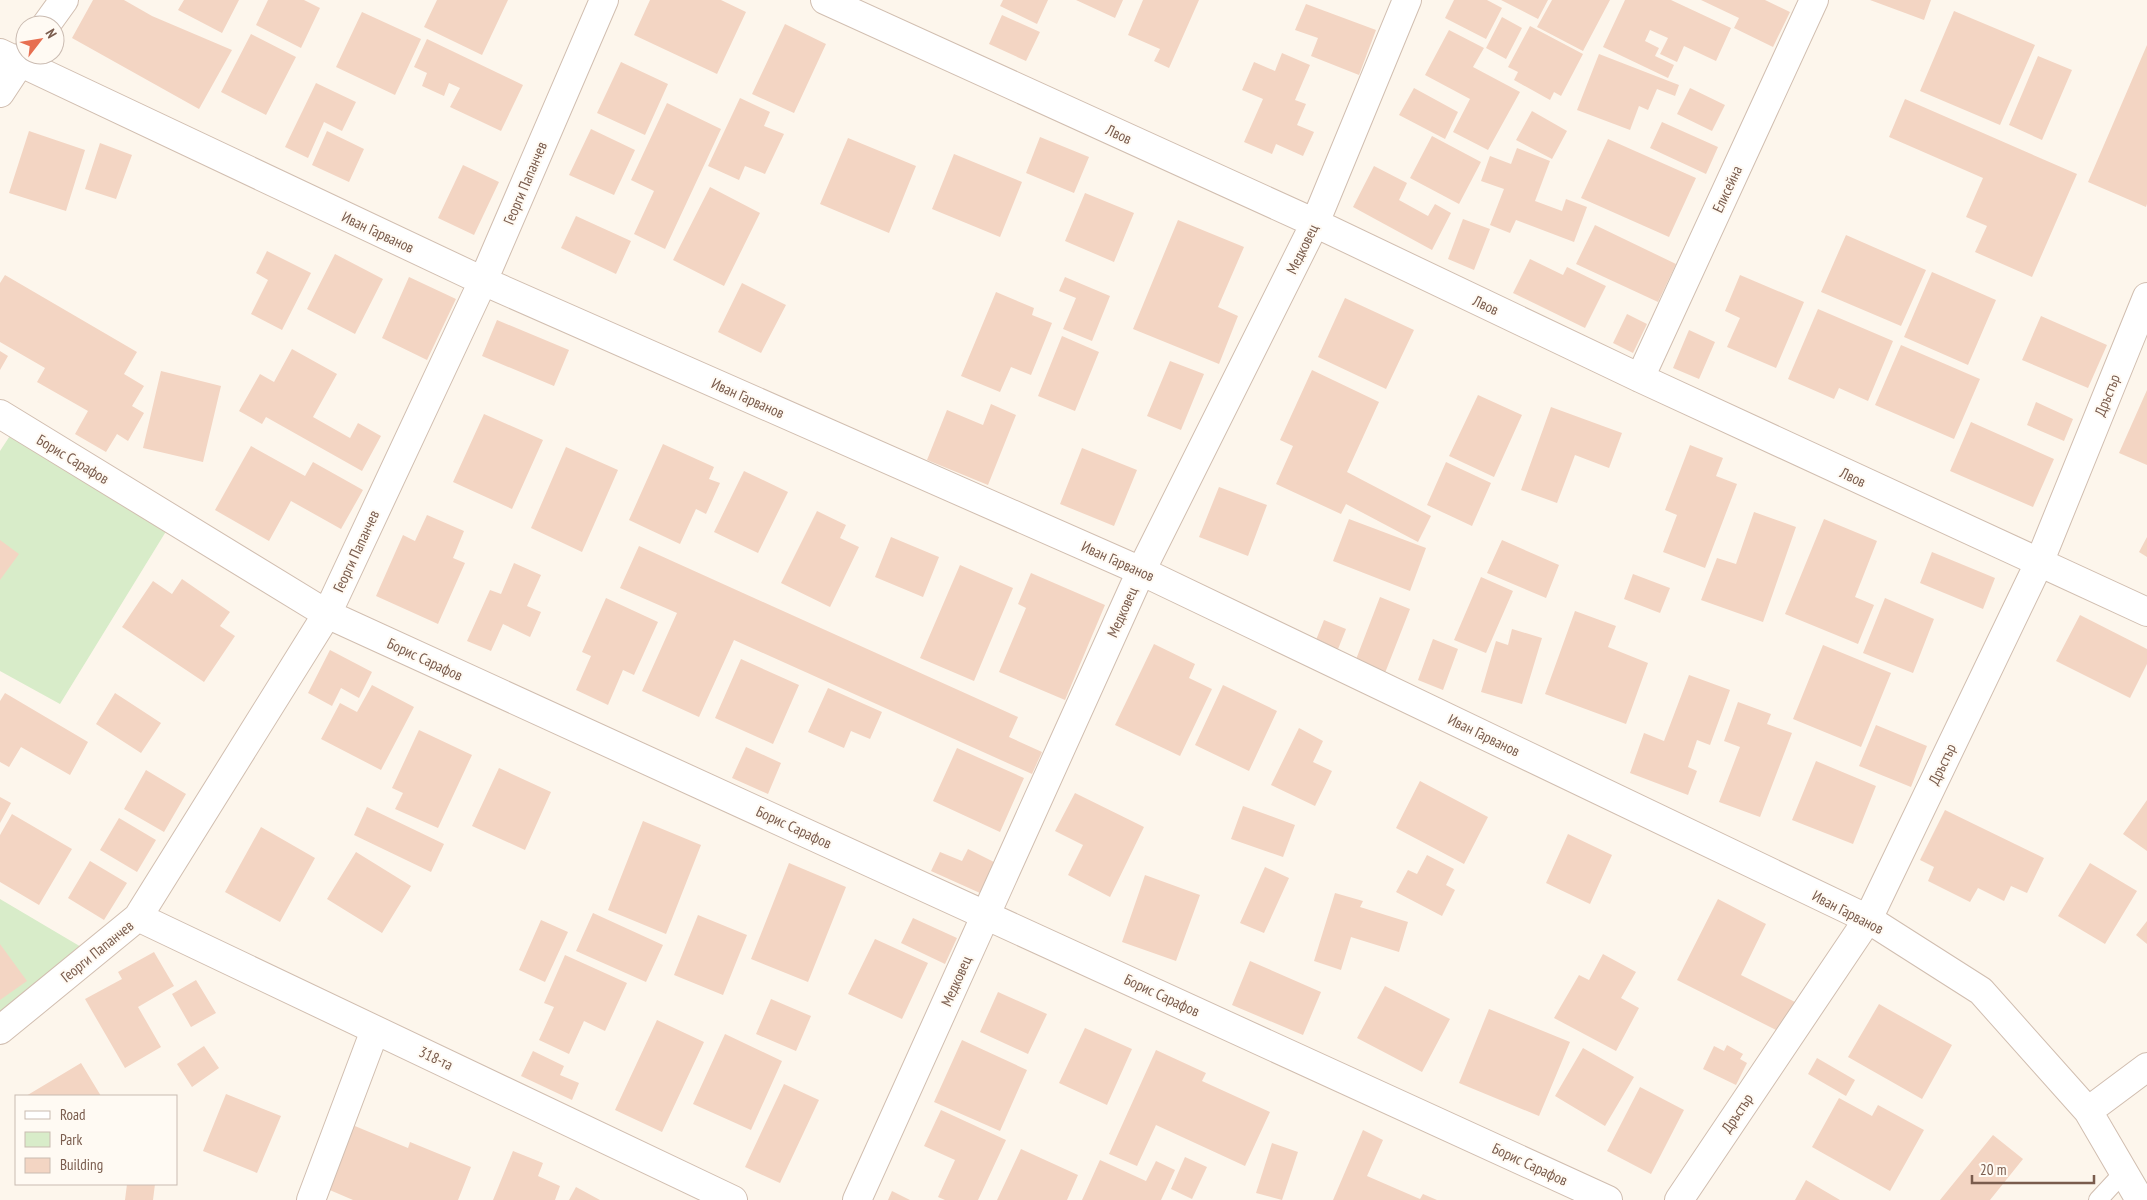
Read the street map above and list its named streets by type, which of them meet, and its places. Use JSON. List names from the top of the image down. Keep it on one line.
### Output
{"streets":{"street":["Лвов","Георги Папанчев","Елисейна","Иван Гарванов","Медковец","Дръстър","Борис Сарафов","318-та"]},"crossings":[["Лвов","Елисейна"],["Лвов","Медковец"],["Лвов","Дръстър"],["Георги Папанчев","Иван Гарванов"],["Георги Папанчев","Борис Сарафов"],["Георги Папанчев","318-та"],["Иван Гарванов","Медковец"],["Иван Гарванов","Дръстър"],["Медковец","Борис Сарафов"]],"legend":["Road","Park","Building"],"scale_bar":"20 m","north":"top right"}
